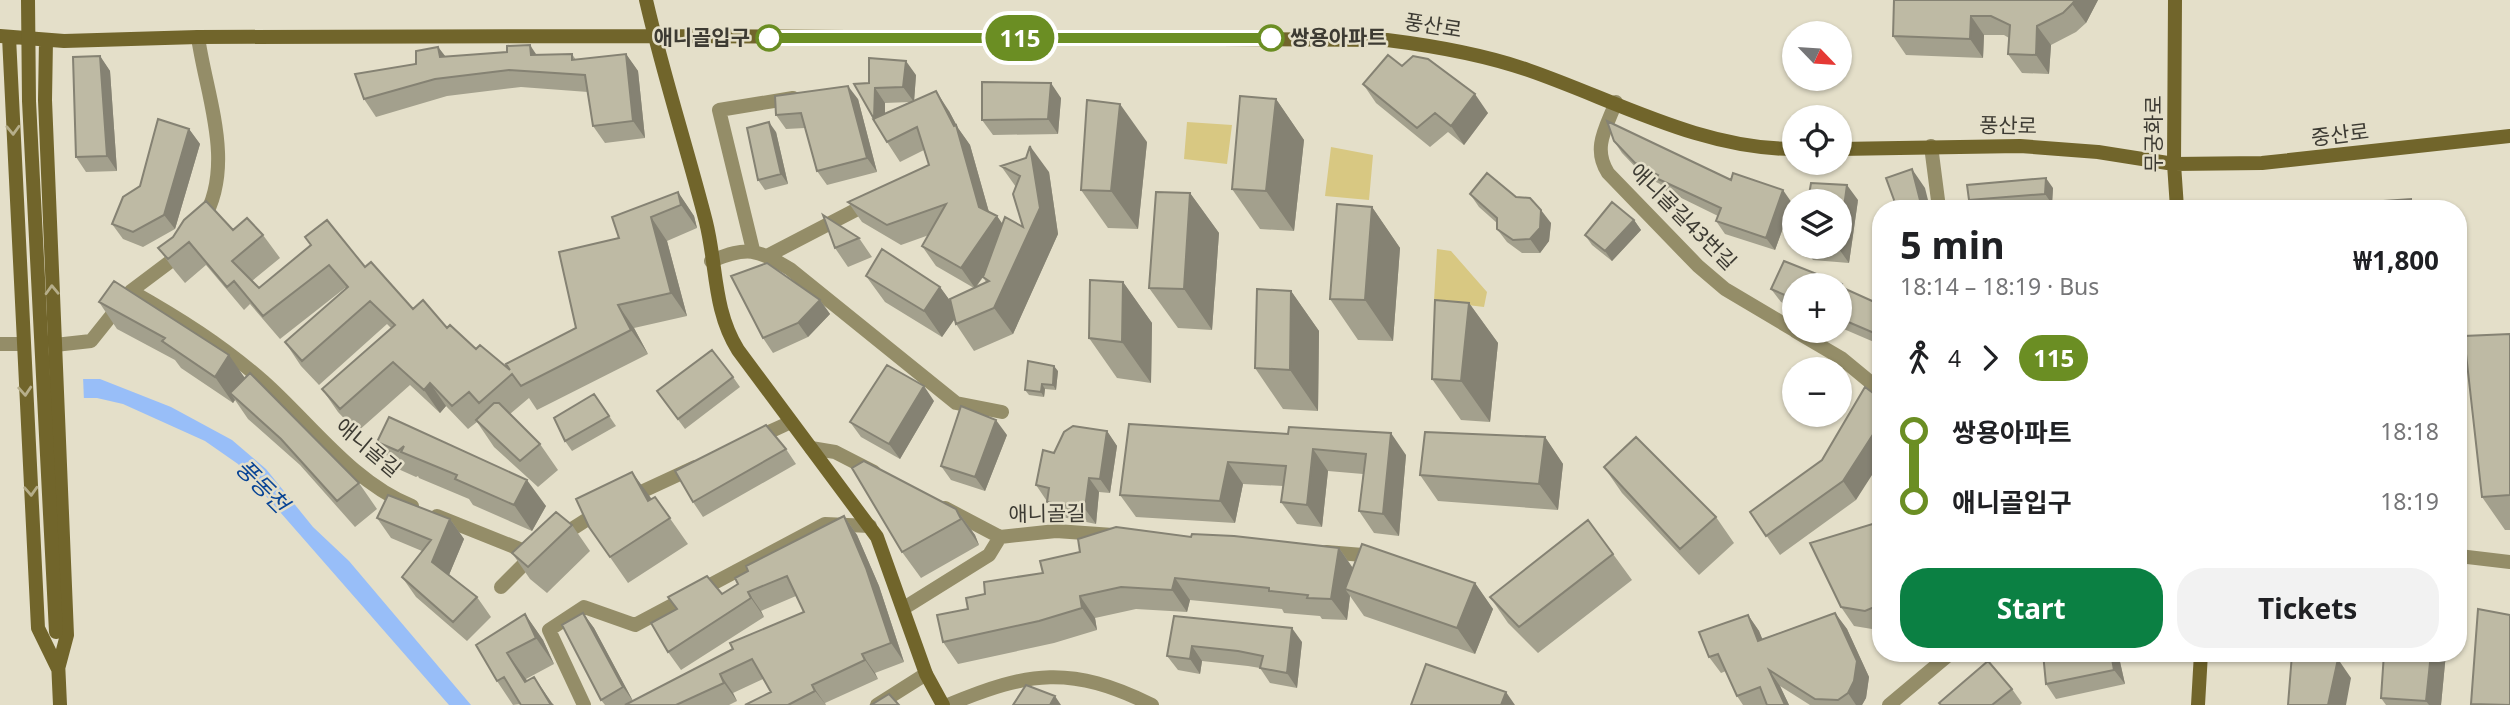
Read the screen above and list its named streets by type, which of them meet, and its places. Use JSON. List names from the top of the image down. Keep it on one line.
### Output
{"streets":{"main road":["풍산로","무궁화로","중산로"],"street":["애니골길43번길","애니골길"]},"crossings":[["풍산로","무궁화로"],["풍산로","중산로"],["풍산로","애니골길43번길"],["무궁화로","중산로"]],"water":["풍동천"],"places":["애니골입구","쌍용아파트"],"lines":["bus line 115"],"north":"bottom right","page":{"on_map":"115","map_buttons":["+","−"],"heading":["5 min","18:14 – 18:19 · Bus","₩1,800"],"legs":["4","115"],"list":[{"name":"쌍용아파트","value":"18:18"},{"name":"애니골입구","value":"18:19"}],"buttons":["Start","Tickets"]}}
